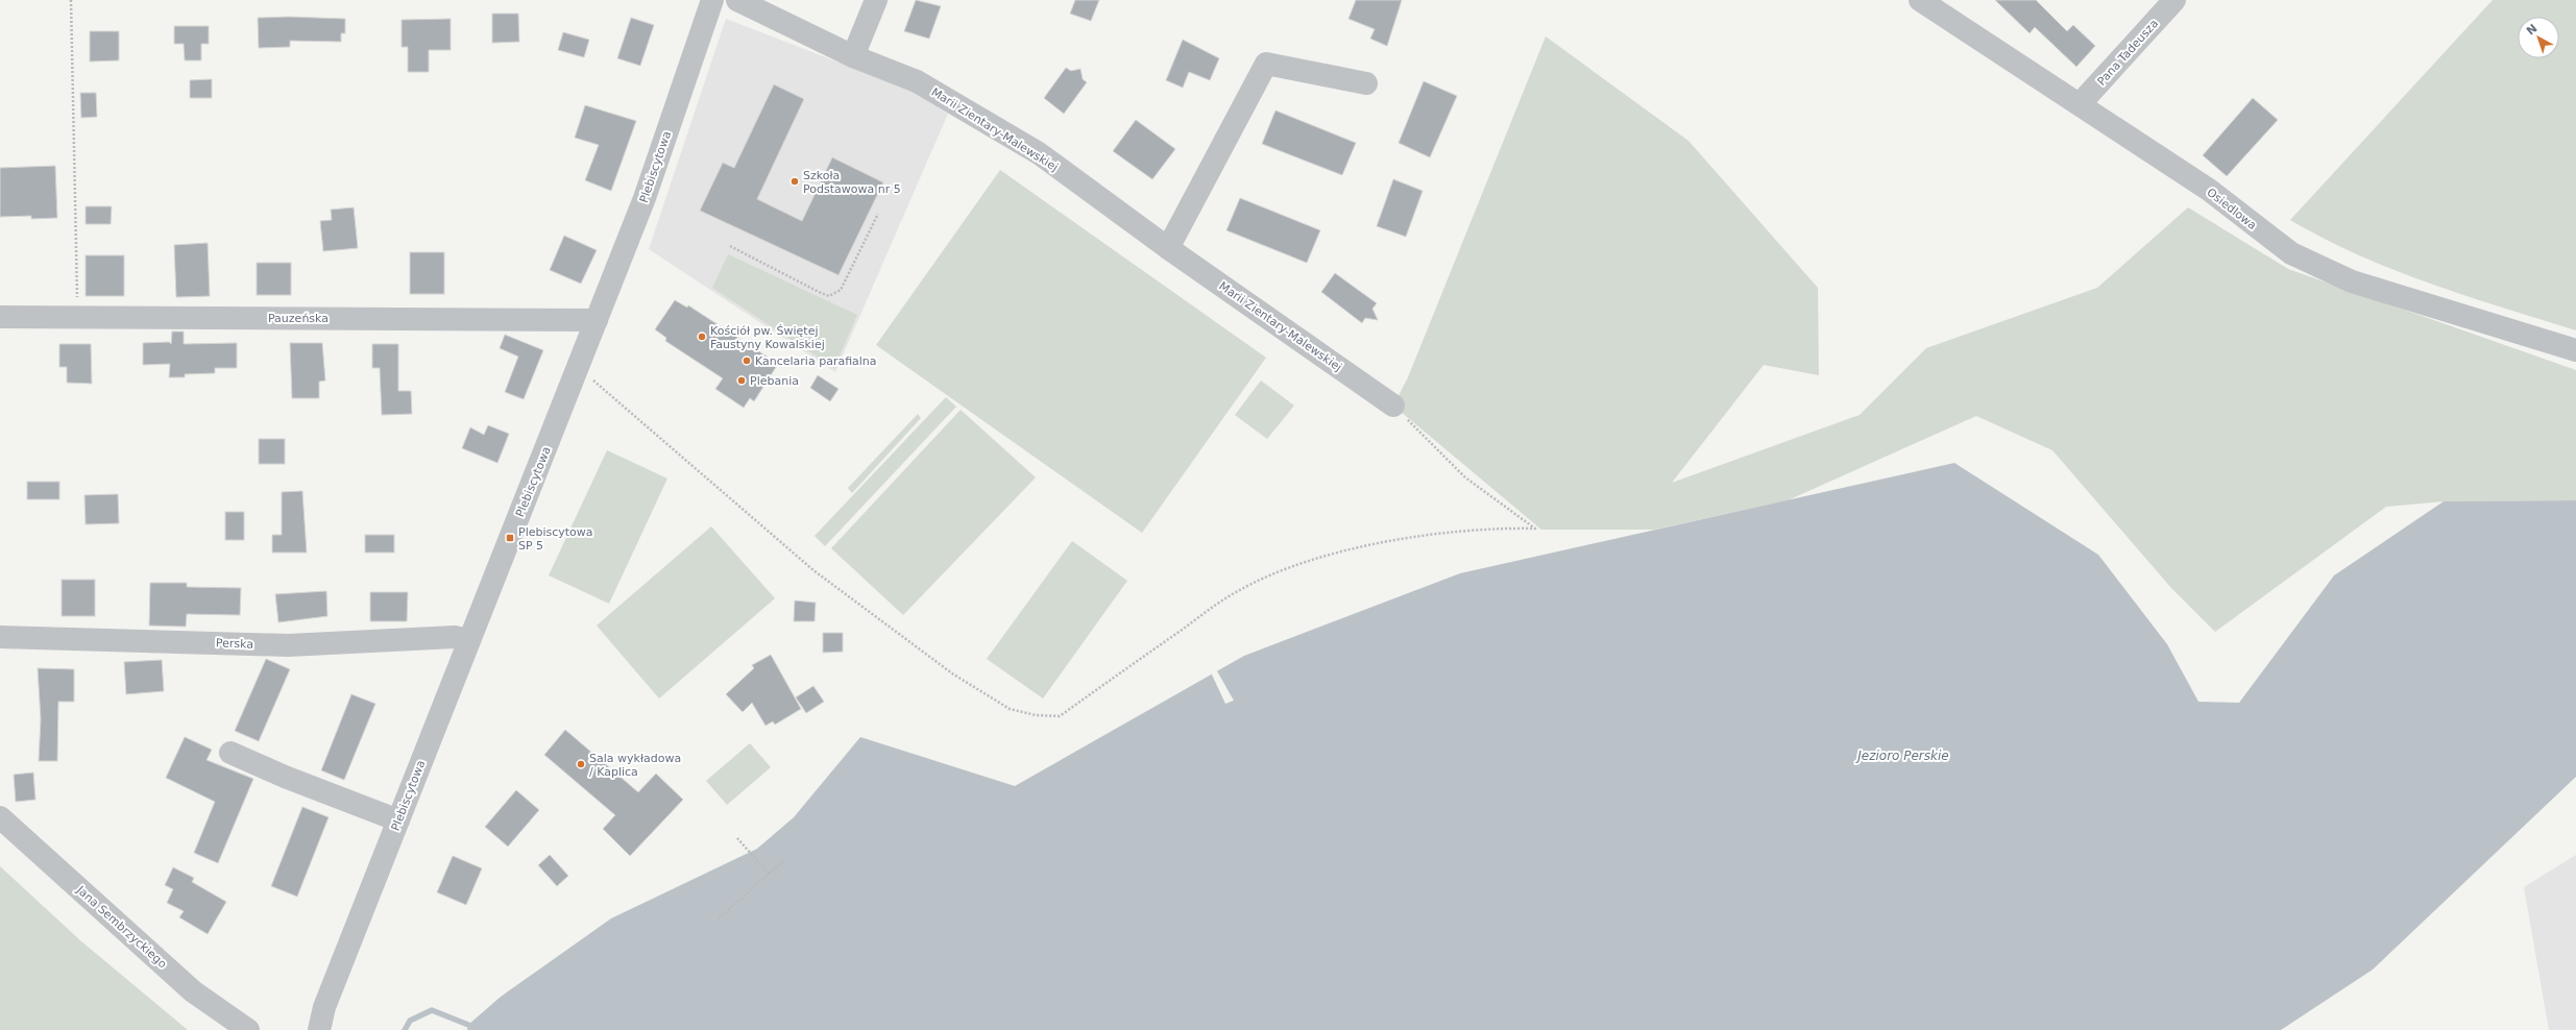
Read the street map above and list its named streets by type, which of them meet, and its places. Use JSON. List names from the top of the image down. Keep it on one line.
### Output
{"streets":{"street":["Pana Tadeusza","Marii Zientary-Malewskiej","Plebiscytowa","Osiedlowa","Pauzeńska","Perska","Jana Sembrzyckiego"]},"crossings":[["Pana Tadeusza","Osiedlowa"],["Plebiscytowa","Pauzeńska"],["Plebiscytowa","Perska"]],"water":["Jezioro Perskie"],"places":{"other":["Szkoła Podstawowa nr 5","Kościół pw. Świętej Faustyny Kowalskiej","Kancelaria parafialna","Plebania","Sala wykładowa / Kaplica"],"transit":["Plebiscytowa SP 5"]},"north":"top left"}
